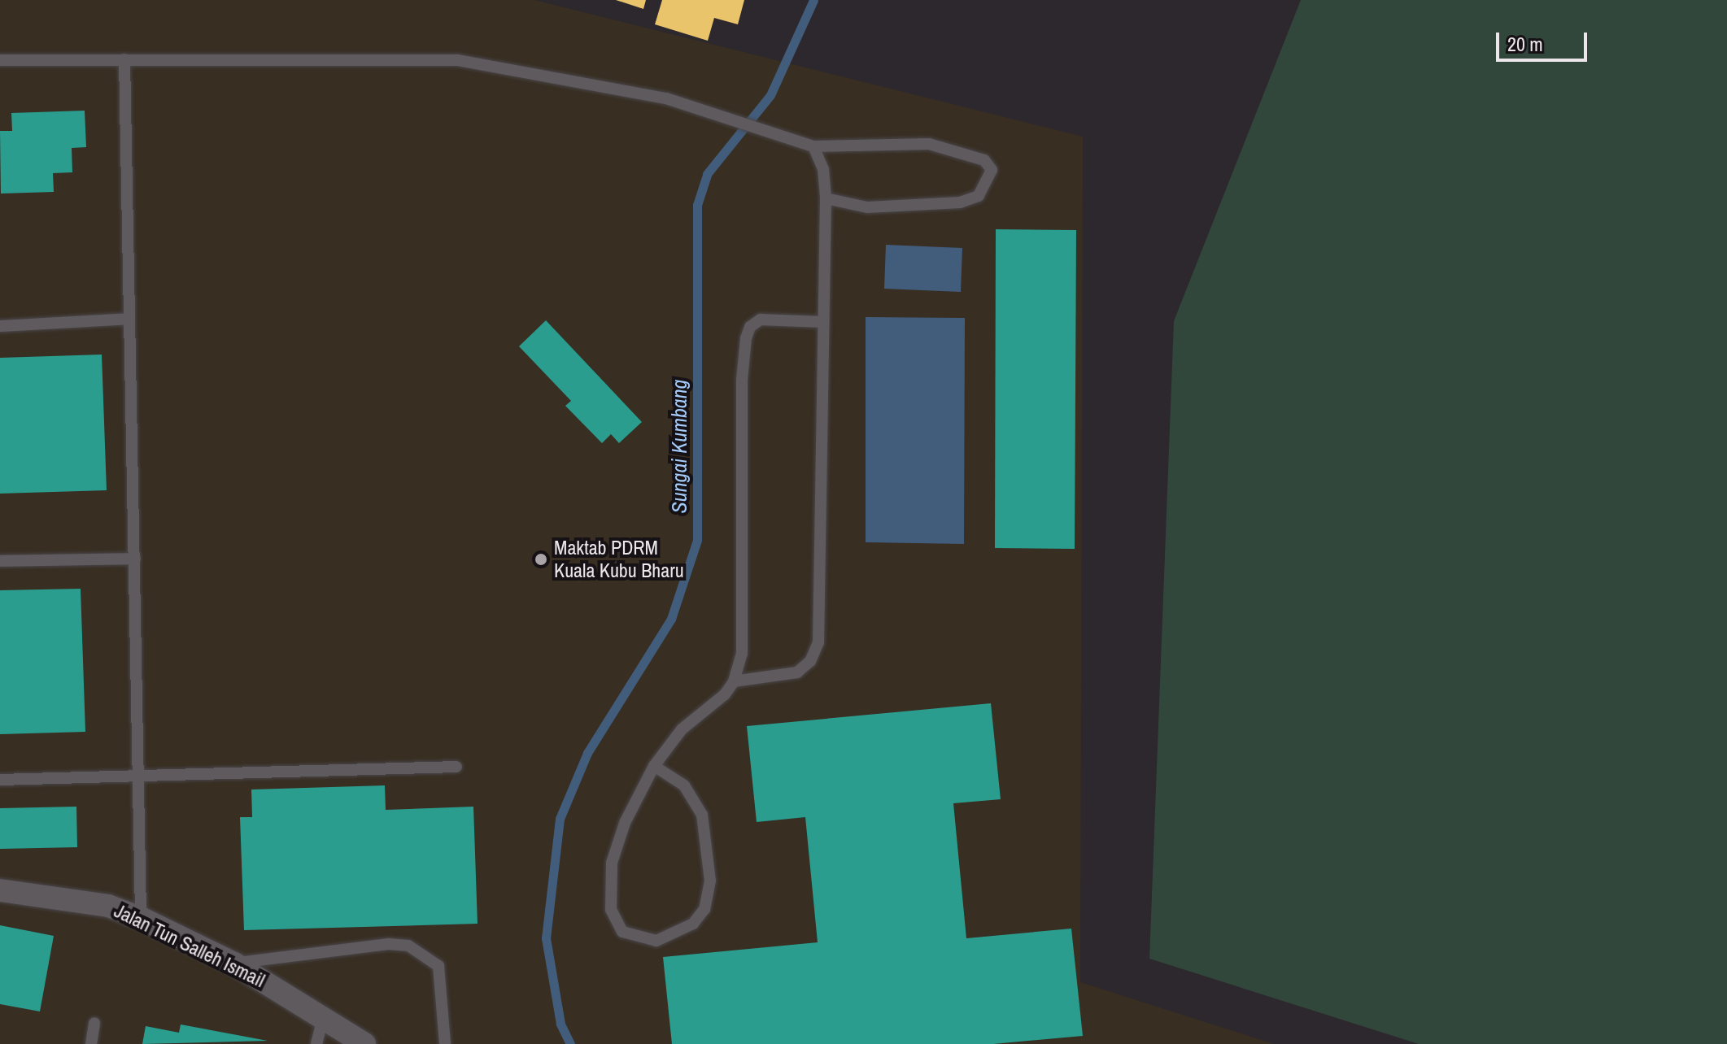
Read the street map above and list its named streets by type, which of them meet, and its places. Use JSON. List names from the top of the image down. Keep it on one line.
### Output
{"streets":{"street":["Jalan Tun Salleh Ismail"]},"water":["Sungai Kumbang"],"places":["Maktab PDRM Kuala Kubu Bharu"],"scale_bar":"20 m"}
